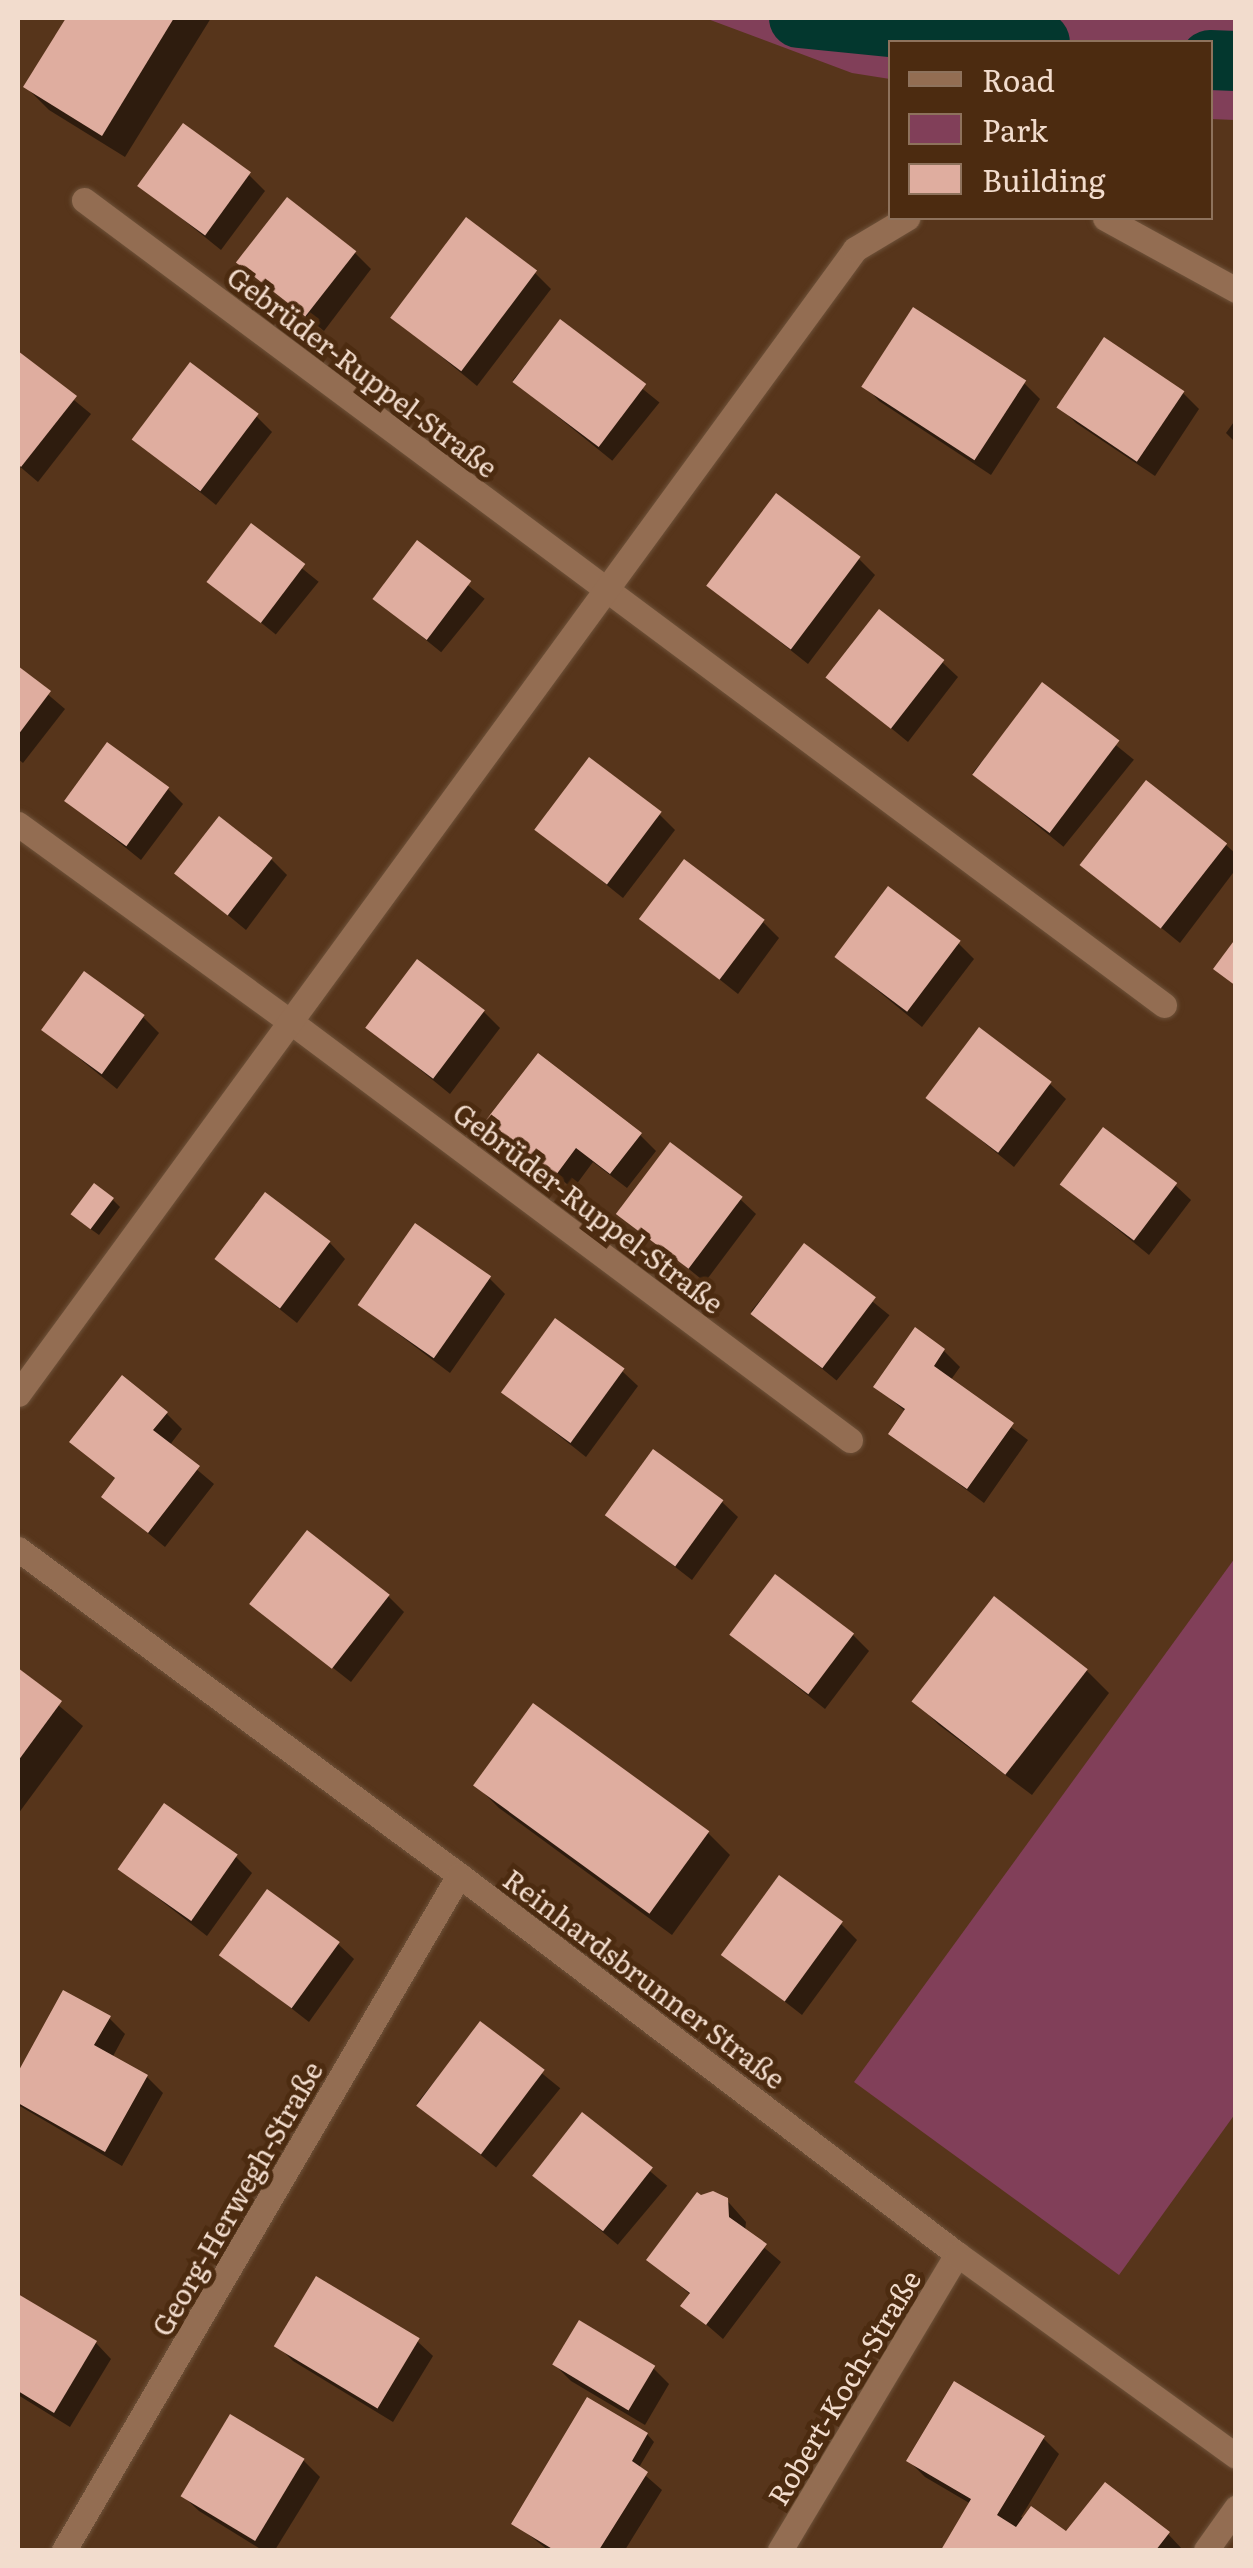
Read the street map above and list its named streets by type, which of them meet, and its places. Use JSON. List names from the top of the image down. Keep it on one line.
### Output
{"streets":{"street":["Gebrüder-Ruppel-Straße","Reinhardsbrunner Straße","Georg-Herwegh-Straße","Robert-Koch-Straße"]},"crossings":[["Reinhardsbrunner Straße","Georg-Herwegh-Straße"],["Reinhardsbrunner Straße","Robert-Koch-Straße"]],"legend":["Road","Park","Building"]}
